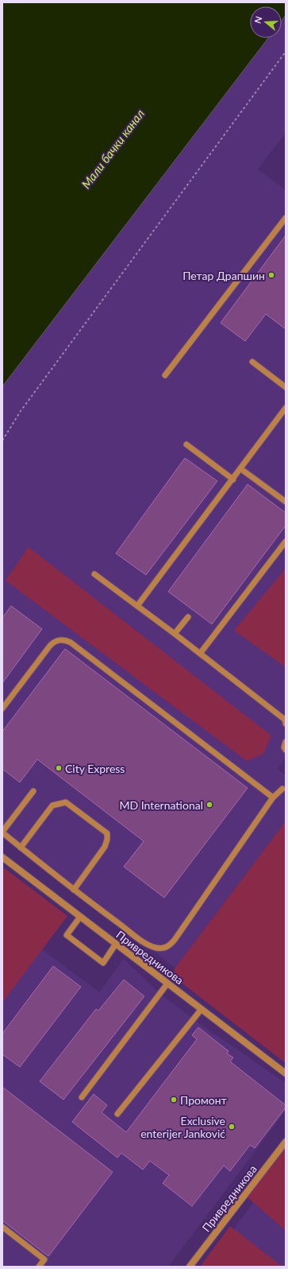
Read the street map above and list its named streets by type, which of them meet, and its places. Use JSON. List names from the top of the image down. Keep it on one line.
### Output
{"streets":{"street":["Привредникова"]},"water":["Мали бачки канал"],"places":["Петар Драпшин","City Express","MD International","Промонт","Exclusive enterijer Janković"],"north":"left"}
